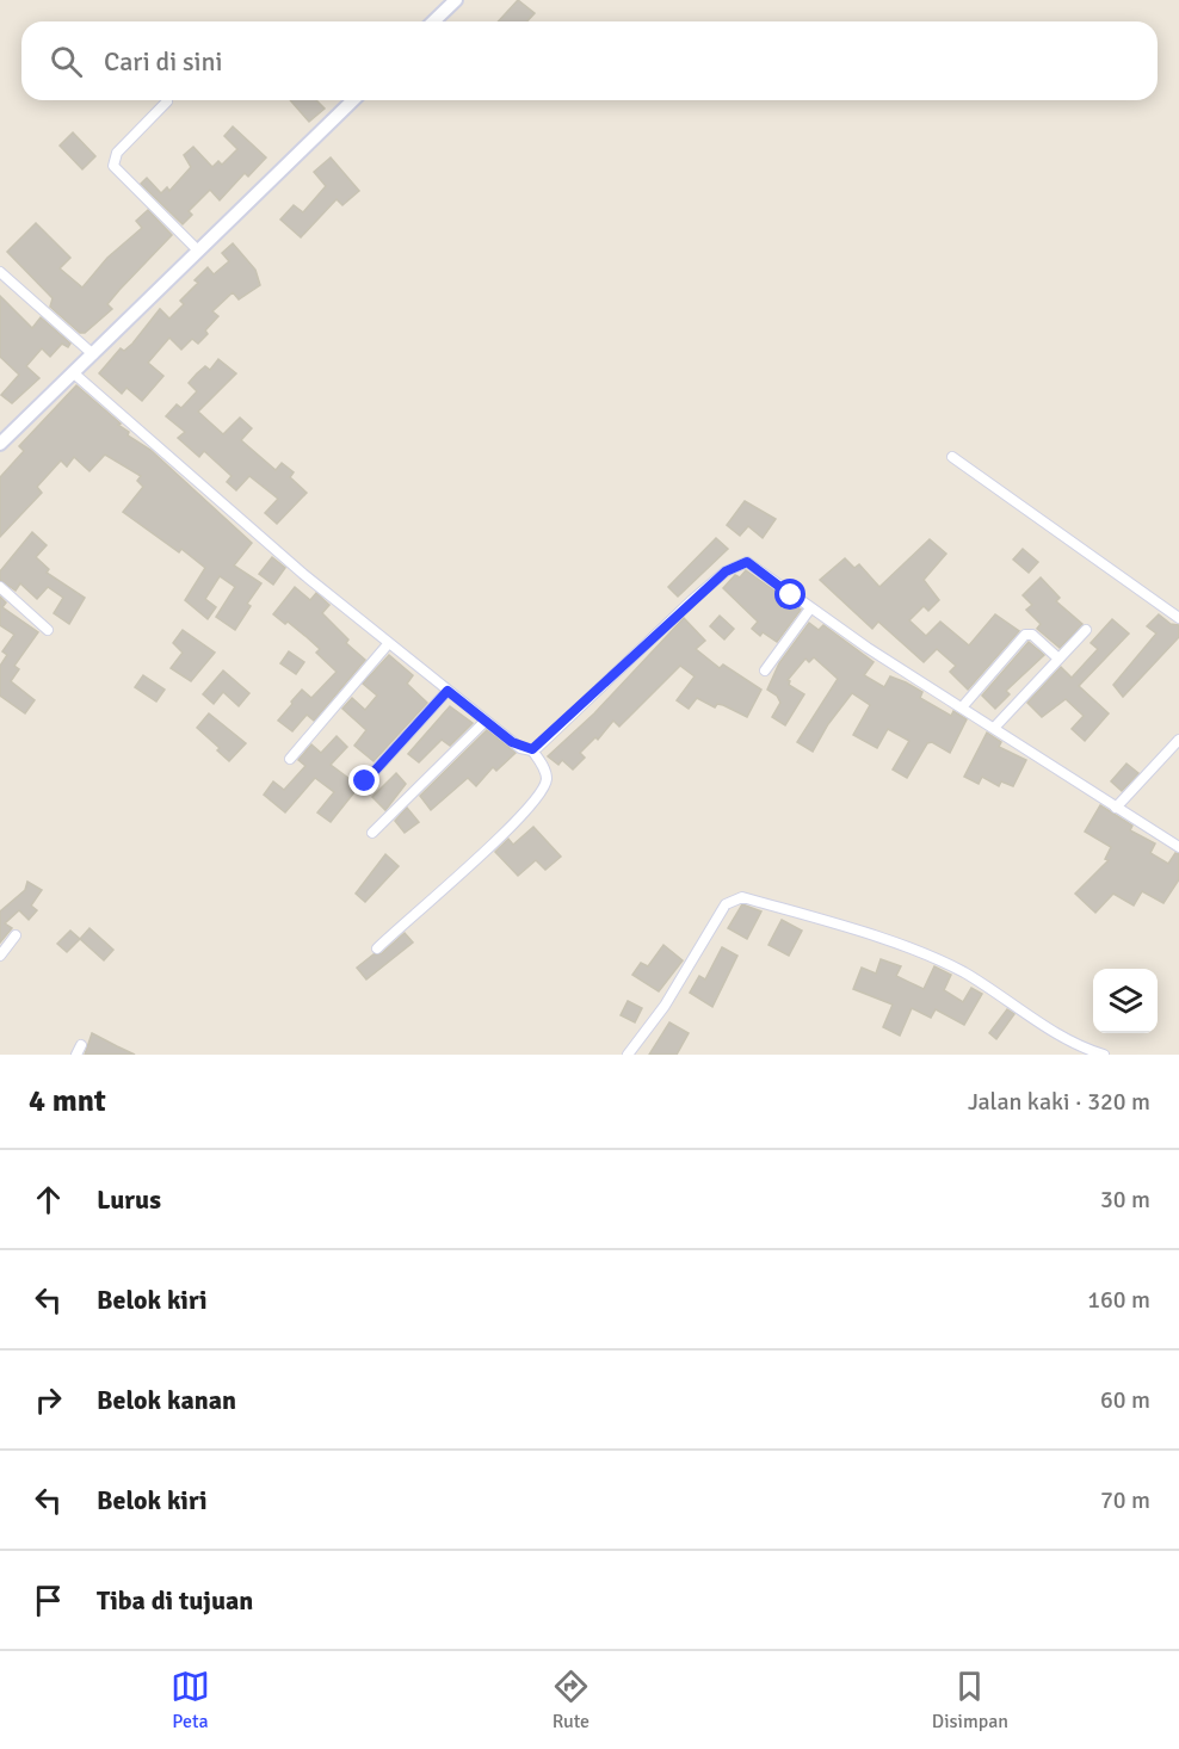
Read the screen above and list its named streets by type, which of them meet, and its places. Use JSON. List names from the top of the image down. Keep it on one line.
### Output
{"page":{"search":"Cari di sini","heading":["4 mnt","Jalan kaki · 320 m"],"list":[["Lurus","30 m"],["Belok kiri","160 m"],["Belok kanan","60 m"],["Belok kiri","70 m"],"Tiba di tujuan"],"nav":["Peta","Rute","Disimpan"]}}
